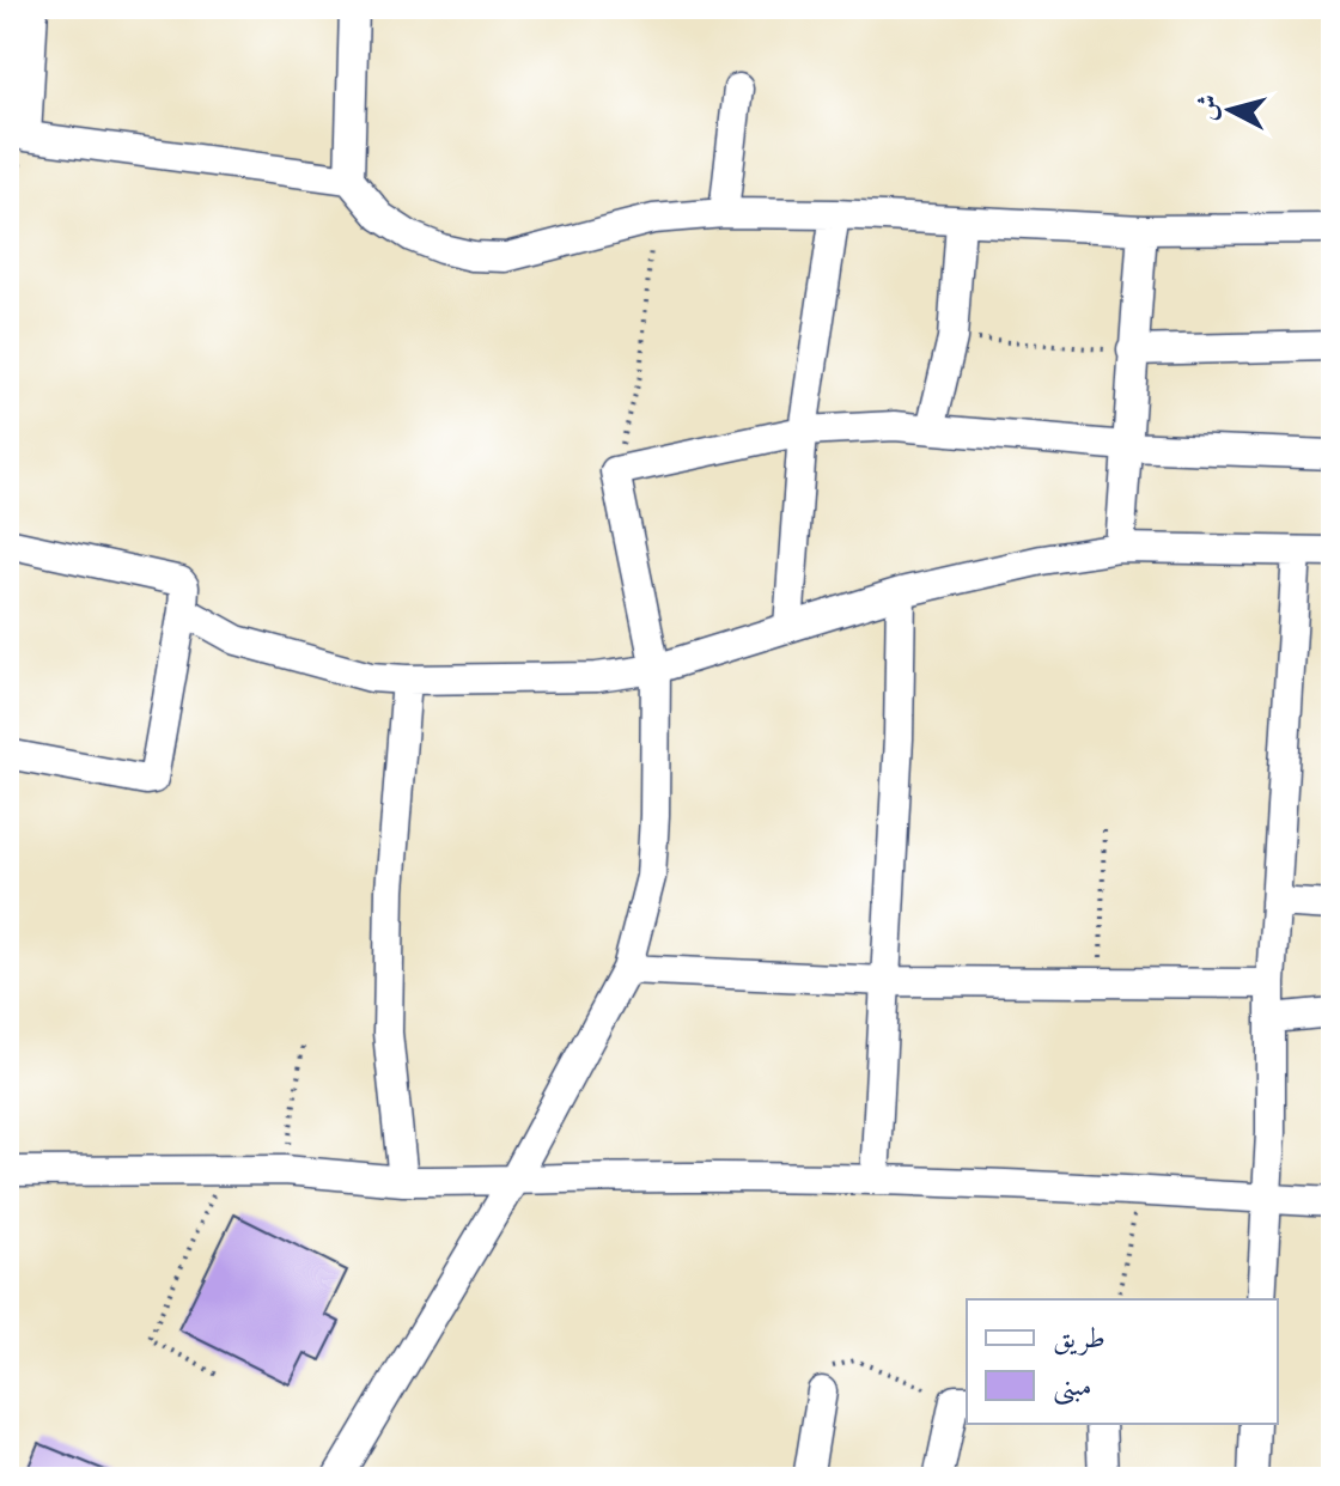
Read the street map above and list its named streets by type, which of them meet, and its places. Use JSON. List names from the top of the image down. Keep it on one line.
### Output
{"legend":["طريق","مبنى"],"north":"left"}
